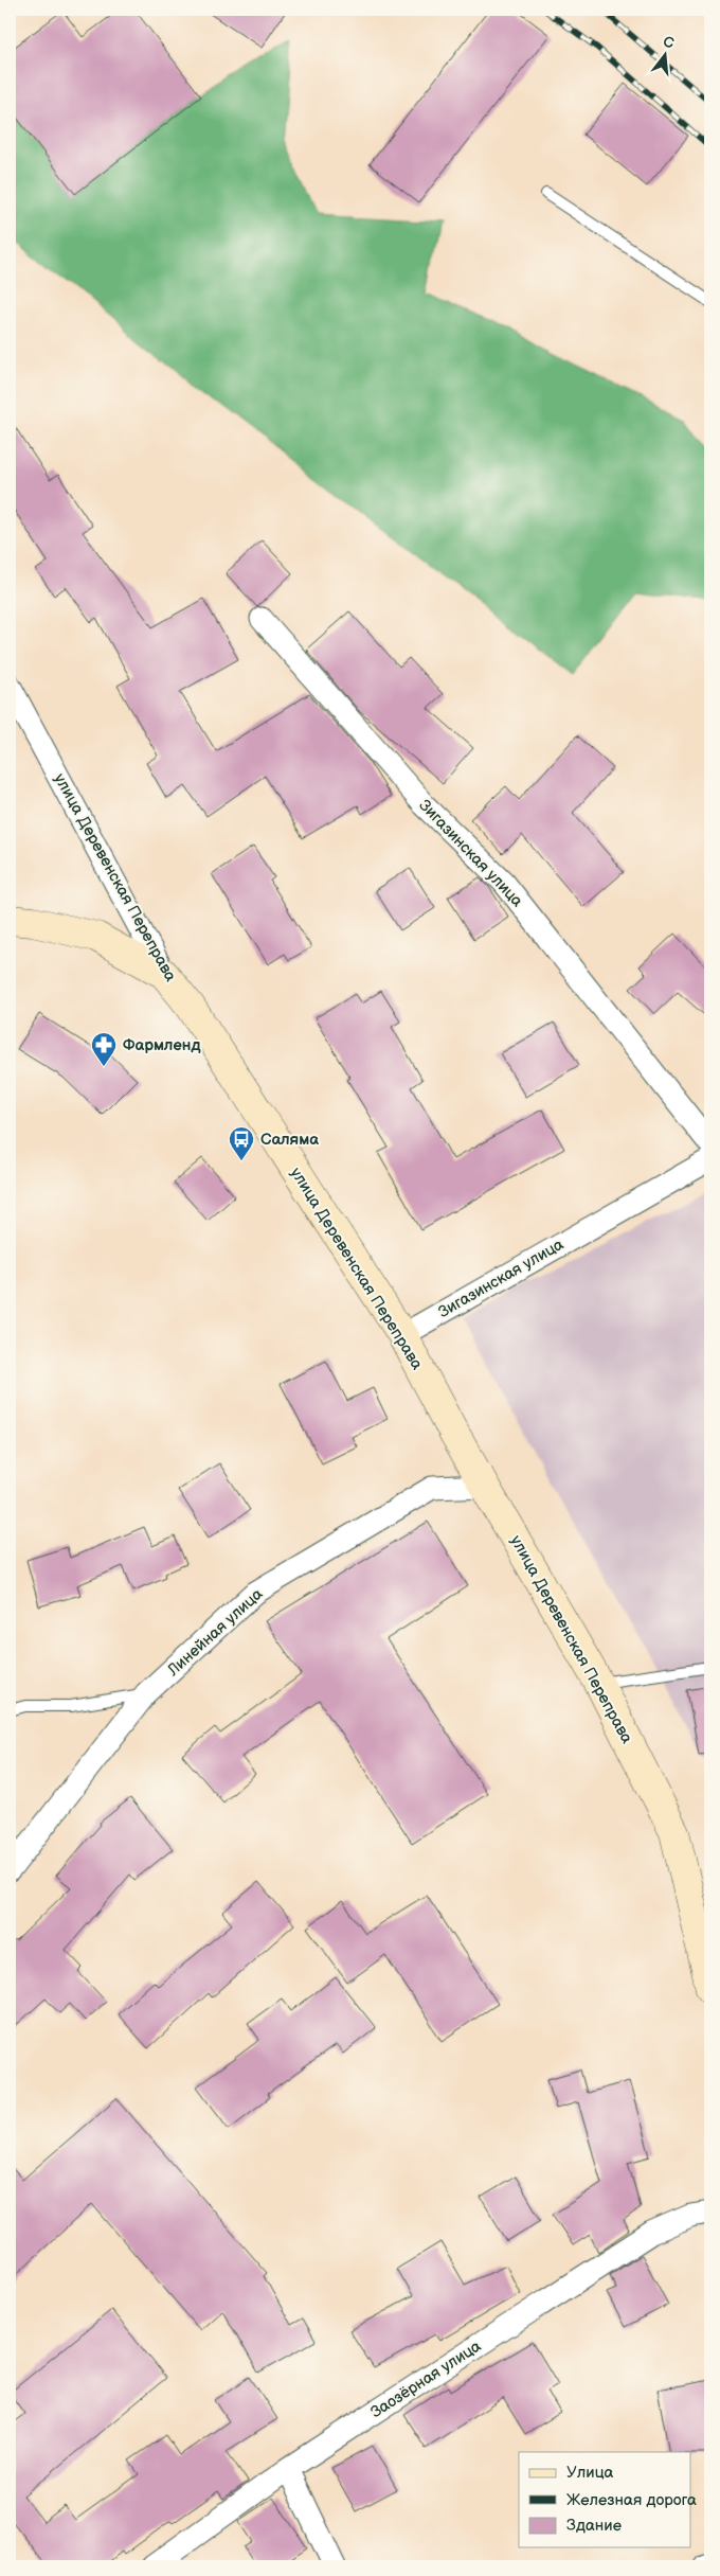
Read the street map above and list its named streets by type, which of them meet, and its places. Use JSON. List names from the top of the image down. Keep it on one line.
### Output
{"streets":{"street":["Зигазинская улица","улица Деревенская Переправа","Линейная улица","Заозёрная улица"]},"crossings":[["Зигазинская улица","улица Деревенская Переправа"],["улица Деревенская Переправа","Линейная улица"]],"places":{"pharmacy":["Фармленд"],"bus stop":["Саляма"]},"legend":["Улица","Железная дорога","Здание"],"north":"top"}
